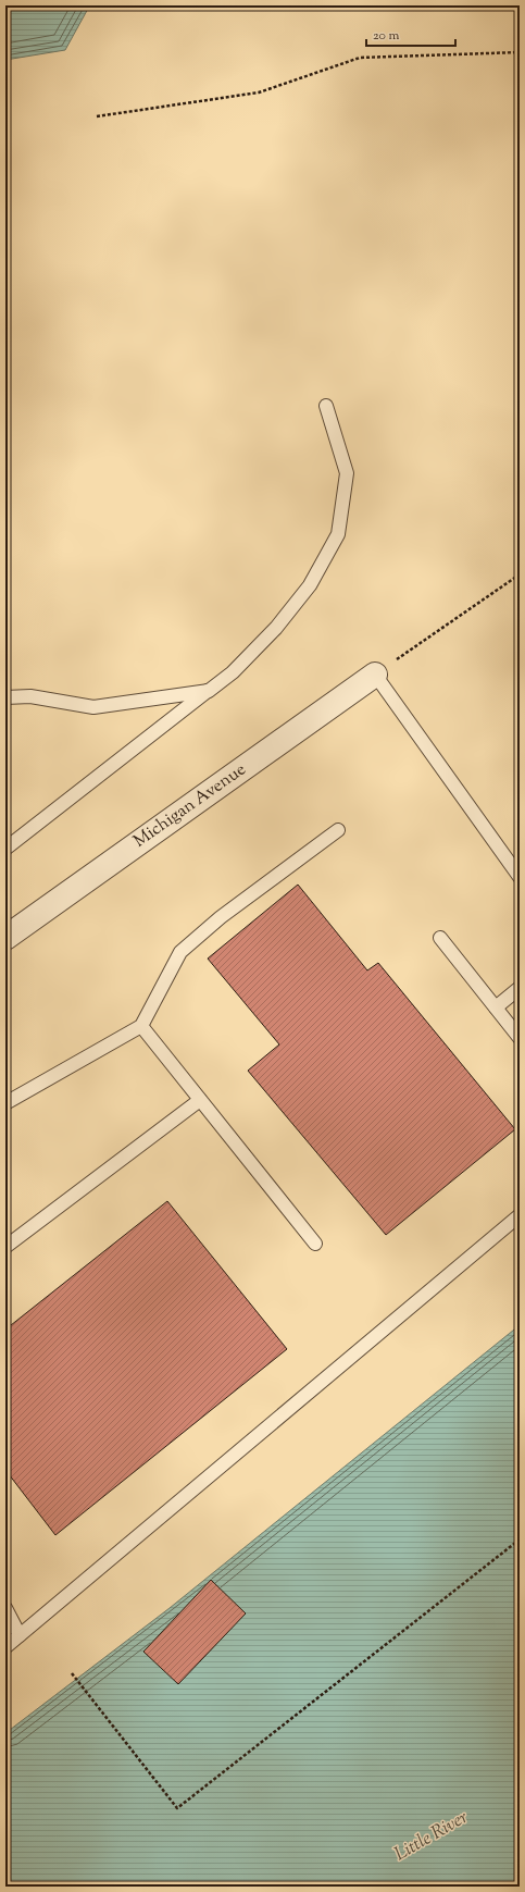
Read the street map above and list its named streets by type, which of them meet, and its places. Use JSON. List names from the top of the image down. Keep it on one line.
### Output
{"streets":{"street":["Michigan Avenue"]},"water":["Little River"],"scale_bar":"20 m"}
